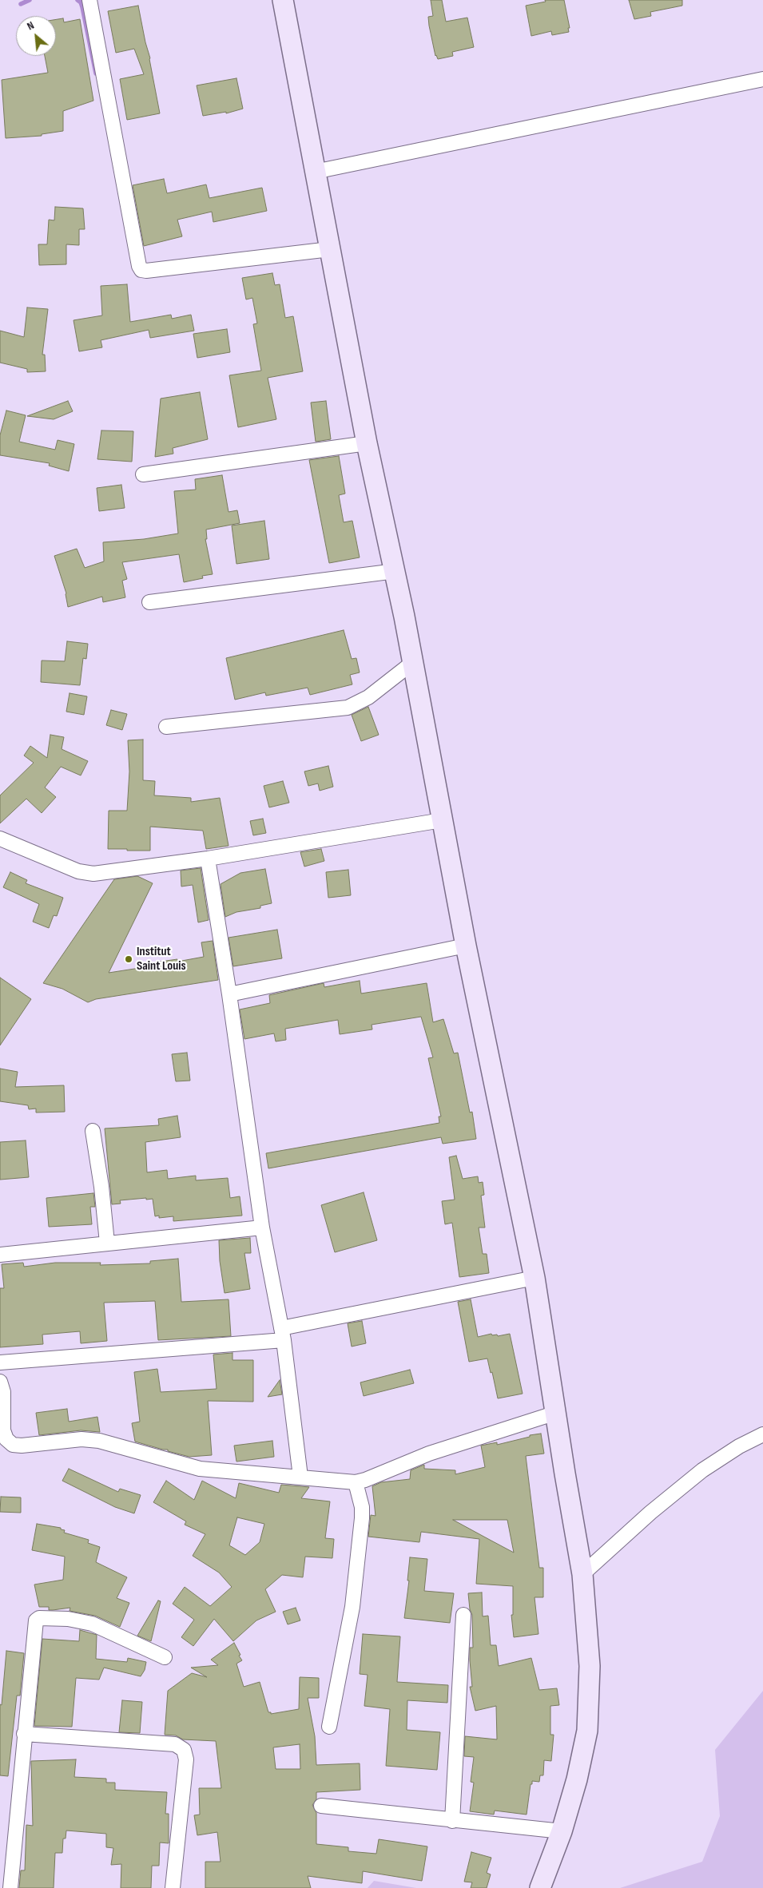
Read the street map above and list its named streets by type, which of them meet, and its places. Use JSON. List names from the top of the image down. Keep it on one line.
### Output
{"places":["Institut Saint Louis"],"north":"top left"}
